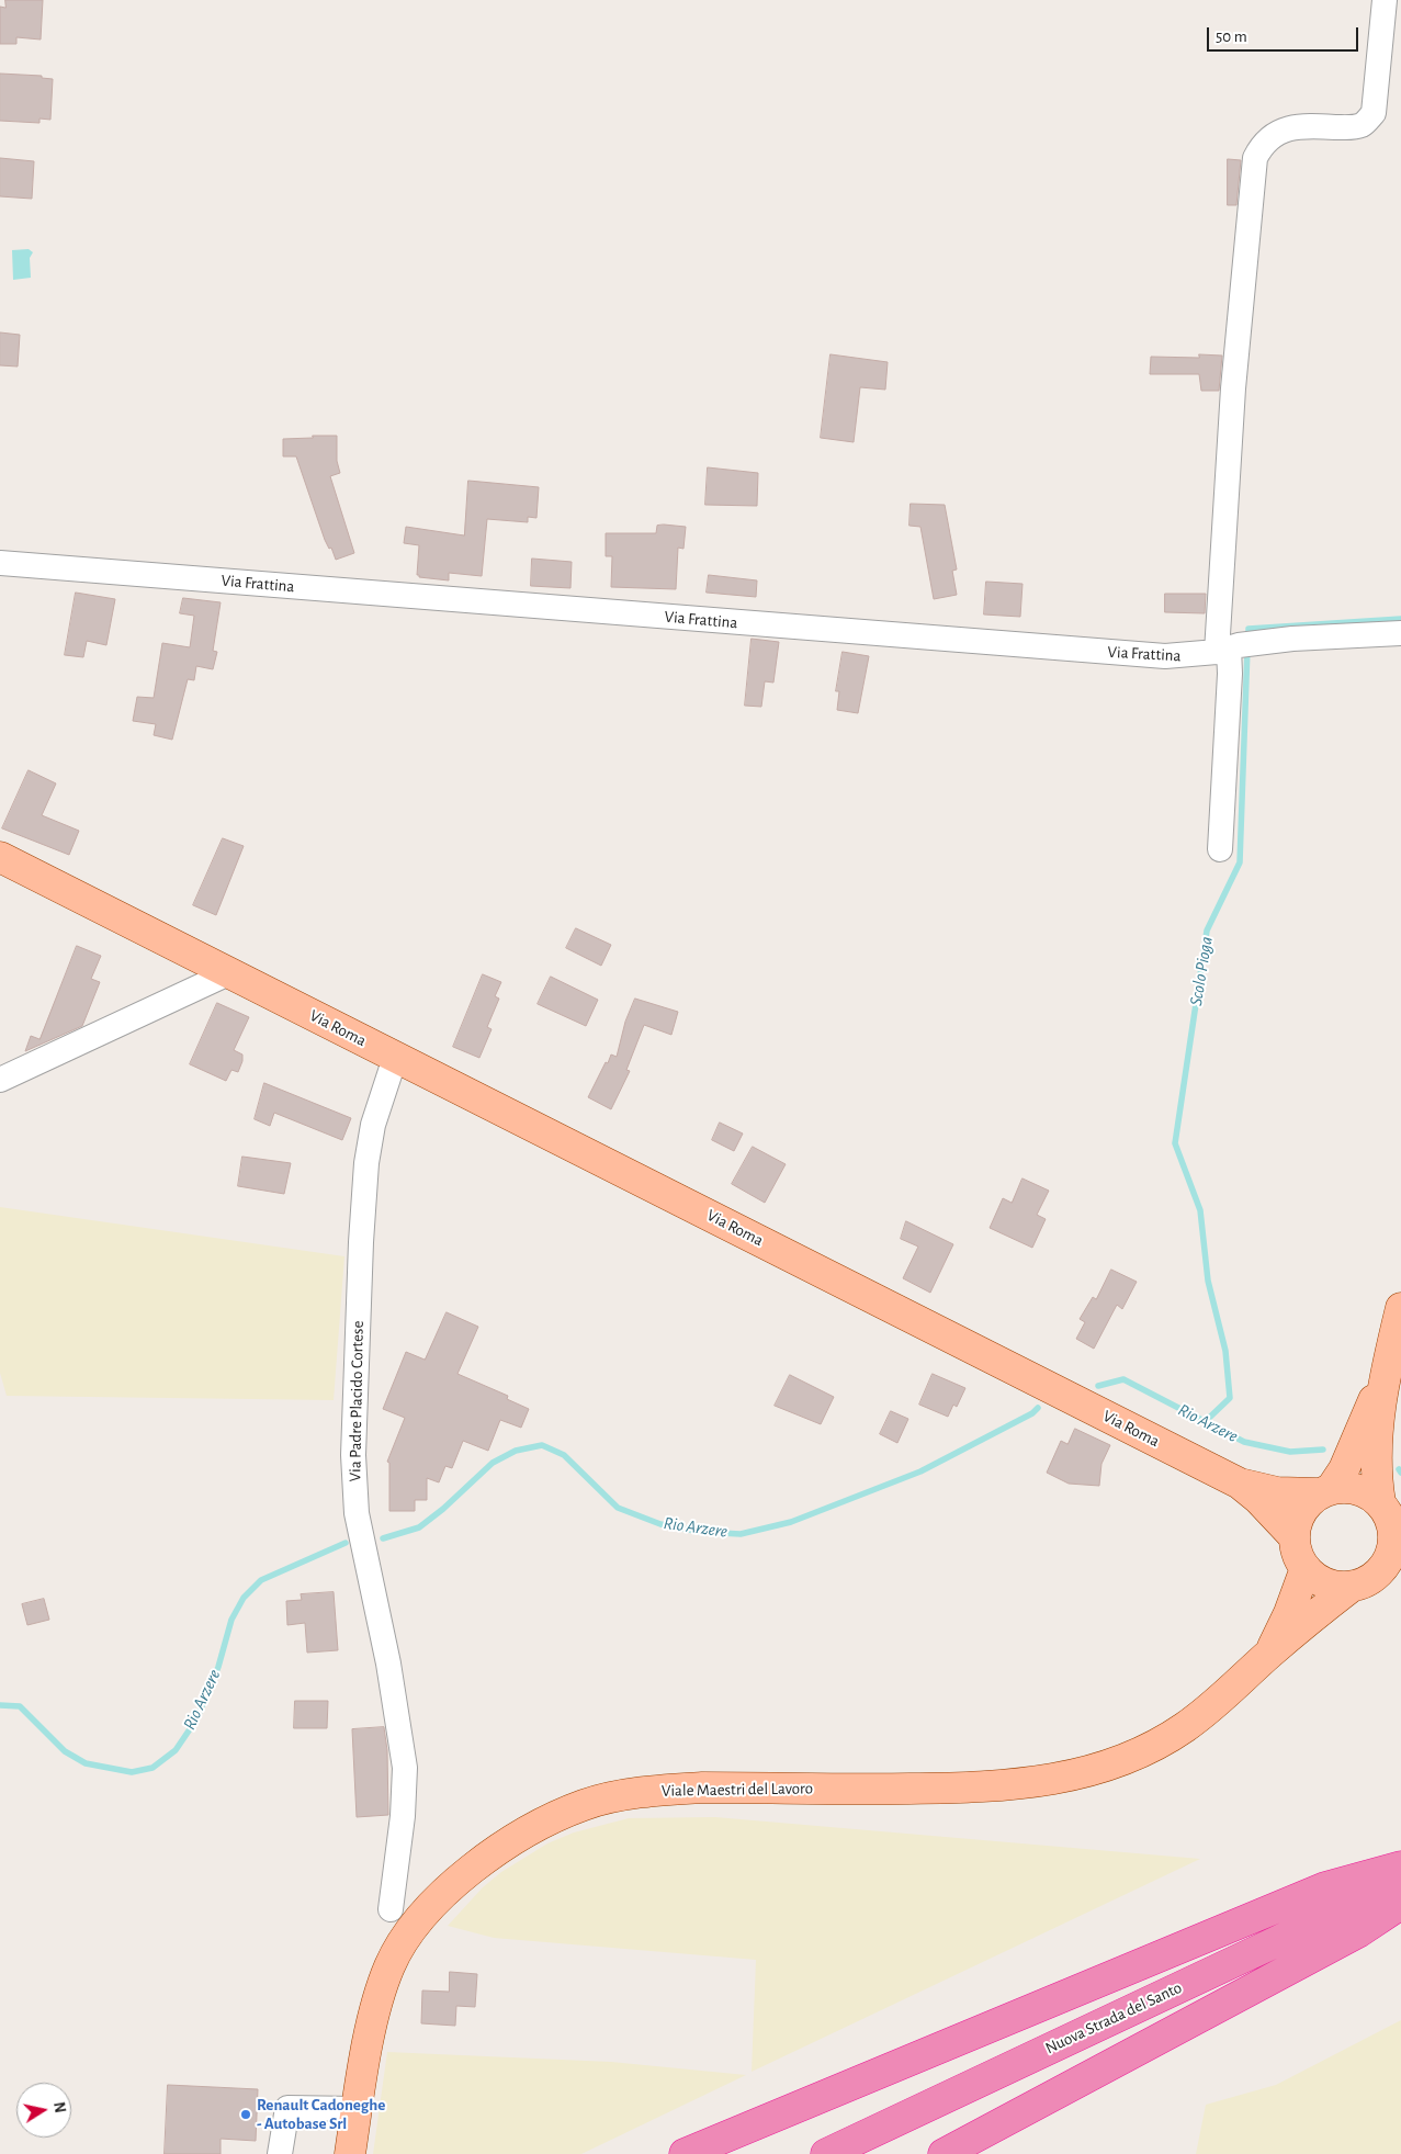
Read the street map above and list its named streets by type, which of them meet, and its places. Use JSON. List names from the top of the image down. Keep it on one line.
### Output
{"streets":{"highway":["Nuova Strada del Santo"],"main road":["Via Roma","Viale Maestri del Lavoro"],"street":["Via Frattina","Via Padre Placido Cortese"]},"crossings":[["Via Roma","Via Padre Placido Cortese"],["Via Roma","Viale Maestri del Lavoro"]],"water":["Scolo Pioga","Rio Arzere"],"places":["Renault Cadoneghe - Autobase Srl"],"scale_bar":"50 m","north":"right"}
